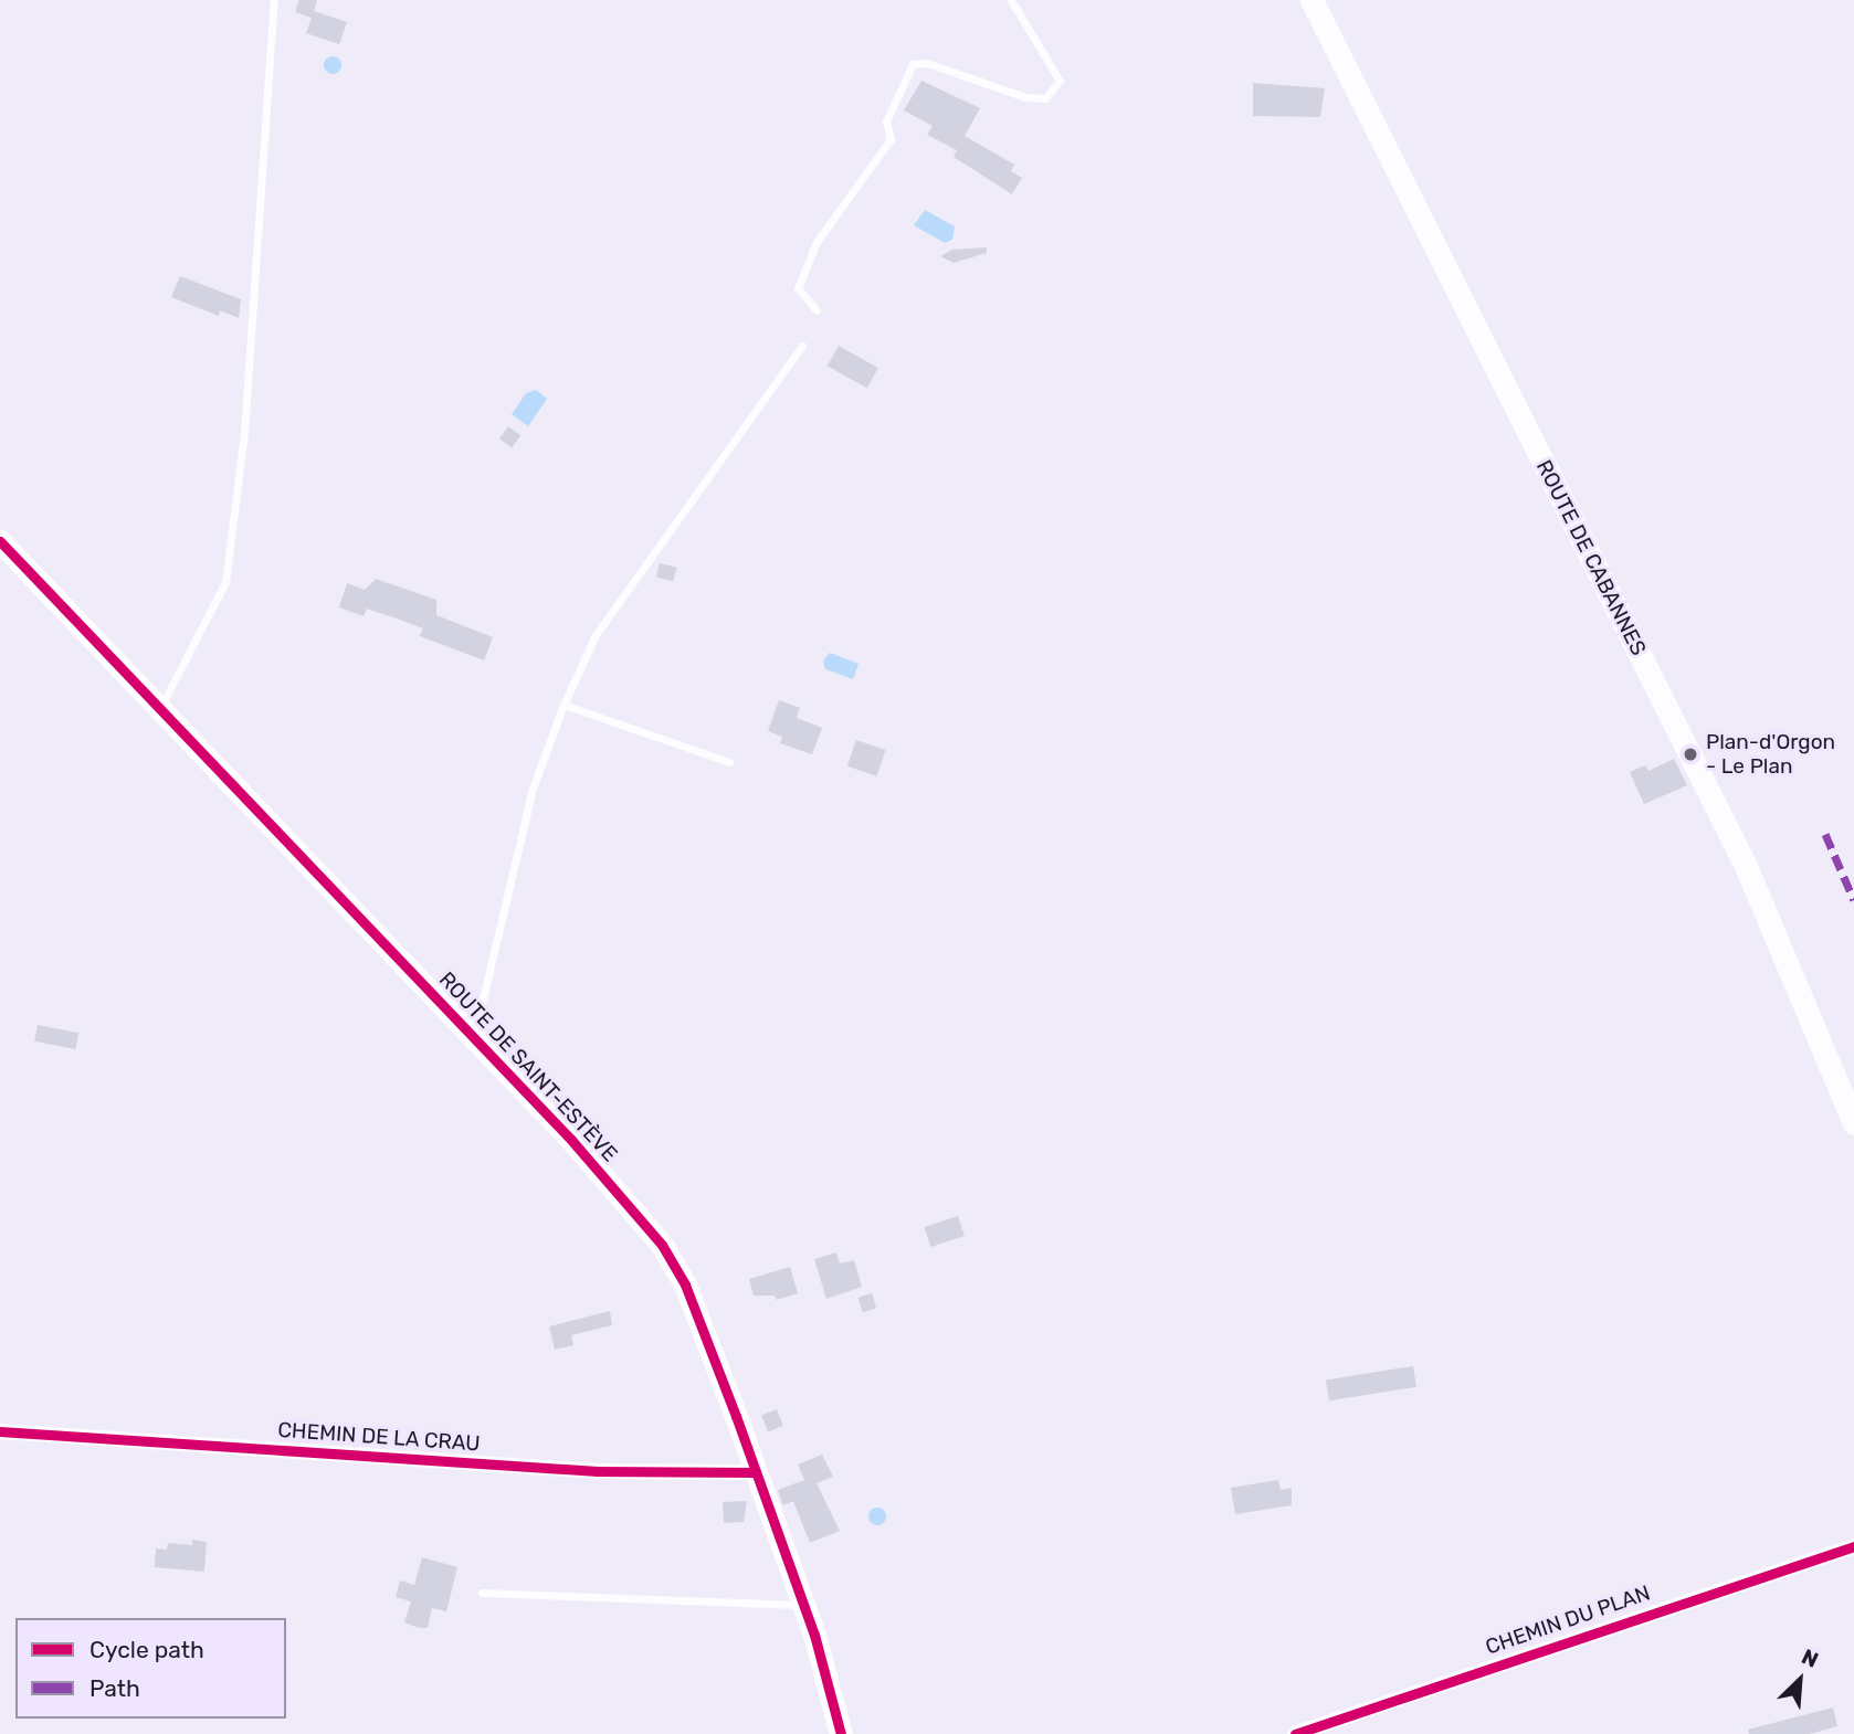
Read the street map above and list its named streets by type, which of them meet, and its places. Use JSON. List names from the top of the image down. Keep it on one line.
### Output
{"streets":{"street":["ROUTE DE CABANNES","ROUTE DE SAINT-ESTÈVE","CHEMIN DE LA CRAU","CHEMIN DU PLAN"]},"crossings":[["ROUTE DE SAINT-ESTÈVE","CHEMIN DE LA CRAU"]],"places":["Plan-d'Orgon - Le Plan"],"legend":["Cycle path","Path"],"north":"top right"}
